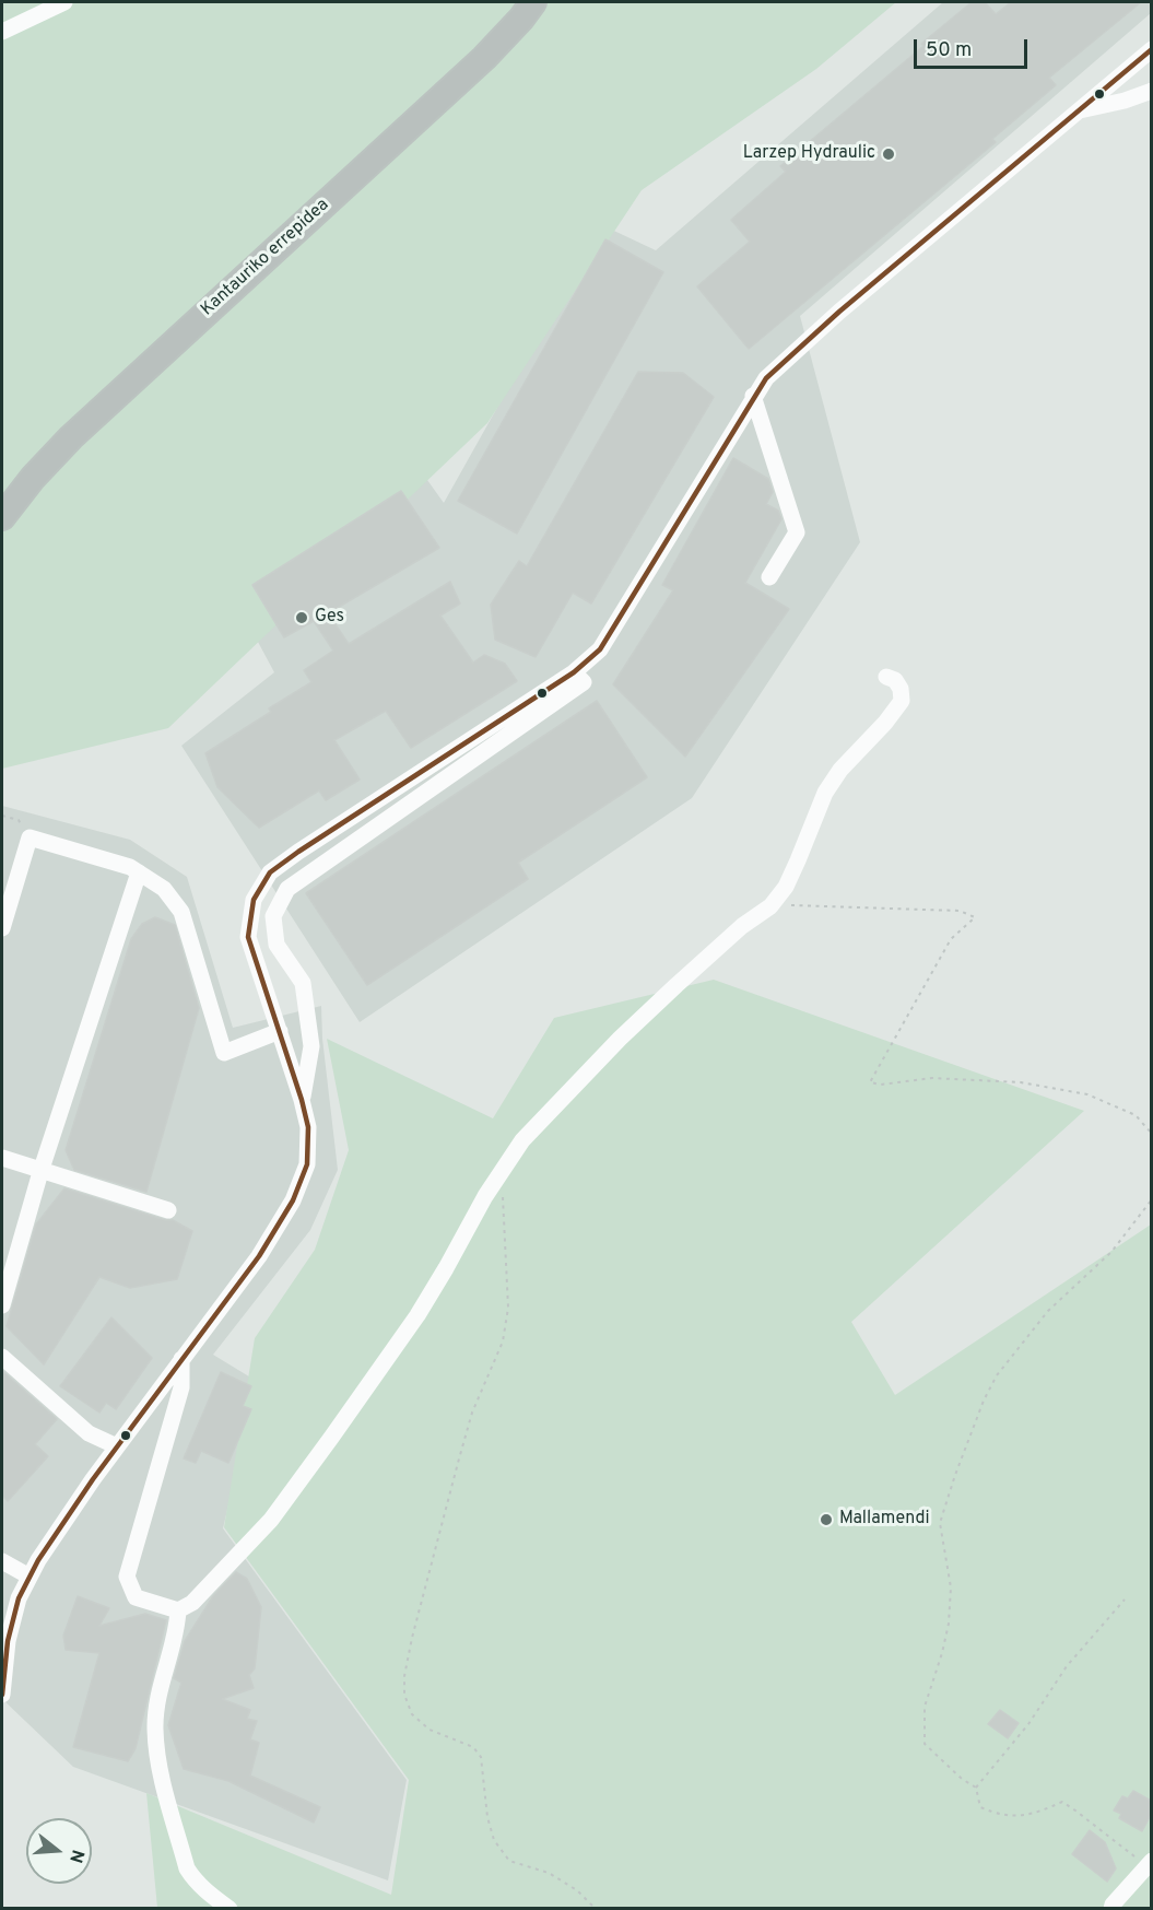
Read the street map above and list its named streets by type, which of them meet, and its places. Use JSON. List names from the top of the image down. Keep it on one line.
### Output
{"streets":{"highway":["Kantauriko errepidea"]},"places":["Larzep Hydraulic","Ges","Mallamendi"],"scale_bar":"50 m","north":"right"}
